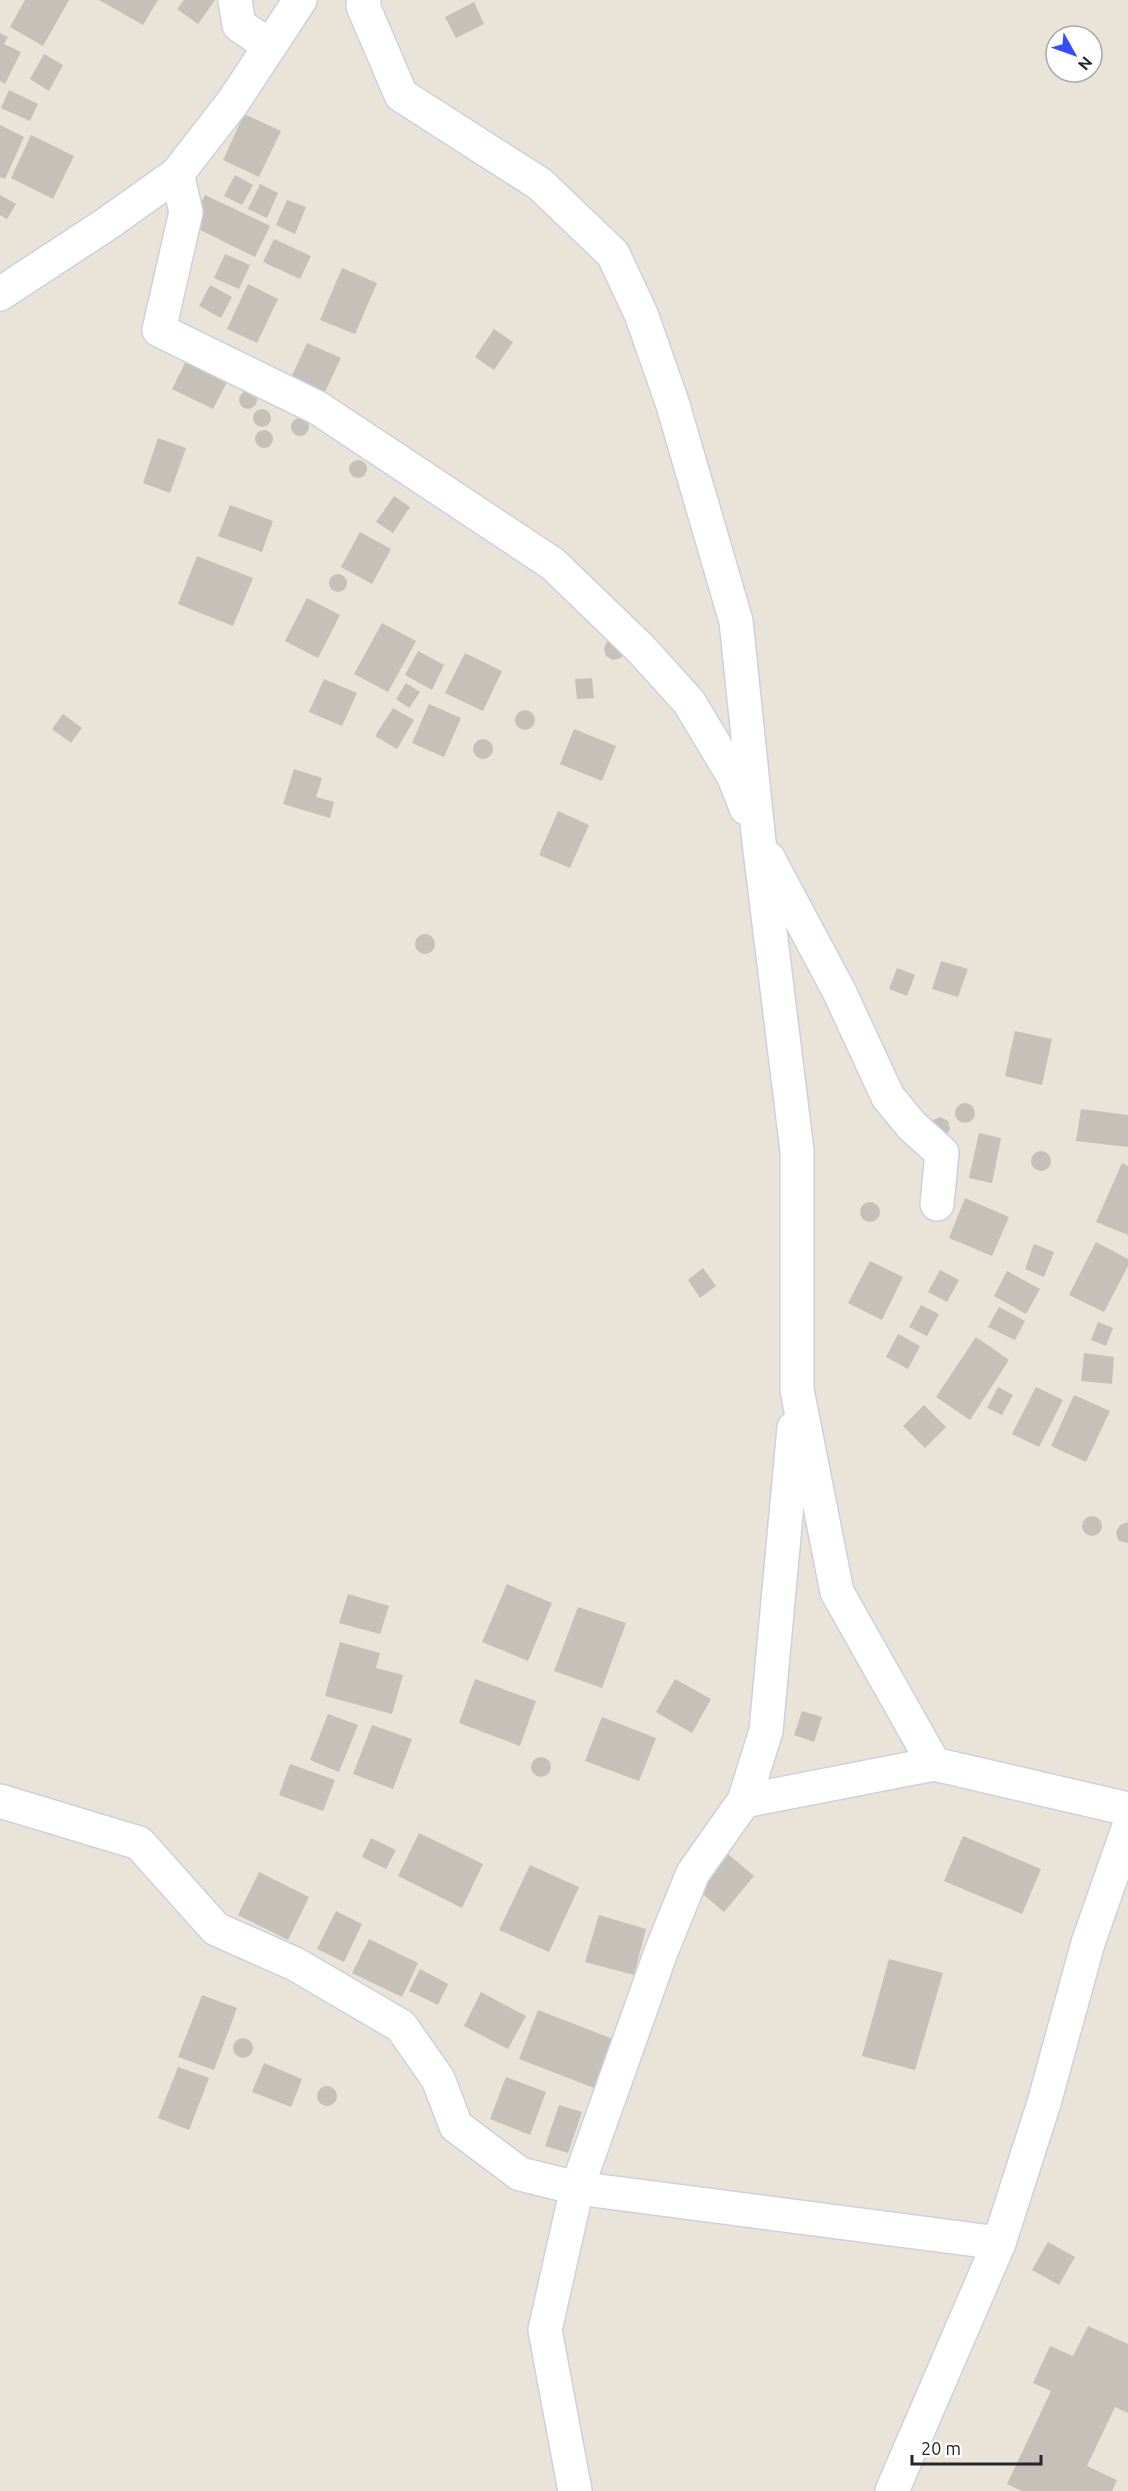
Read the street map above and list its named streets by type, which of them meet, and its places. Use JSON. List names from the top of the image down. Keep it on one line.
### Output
{"scale_bar":"20 m","north":"bottom right"}
